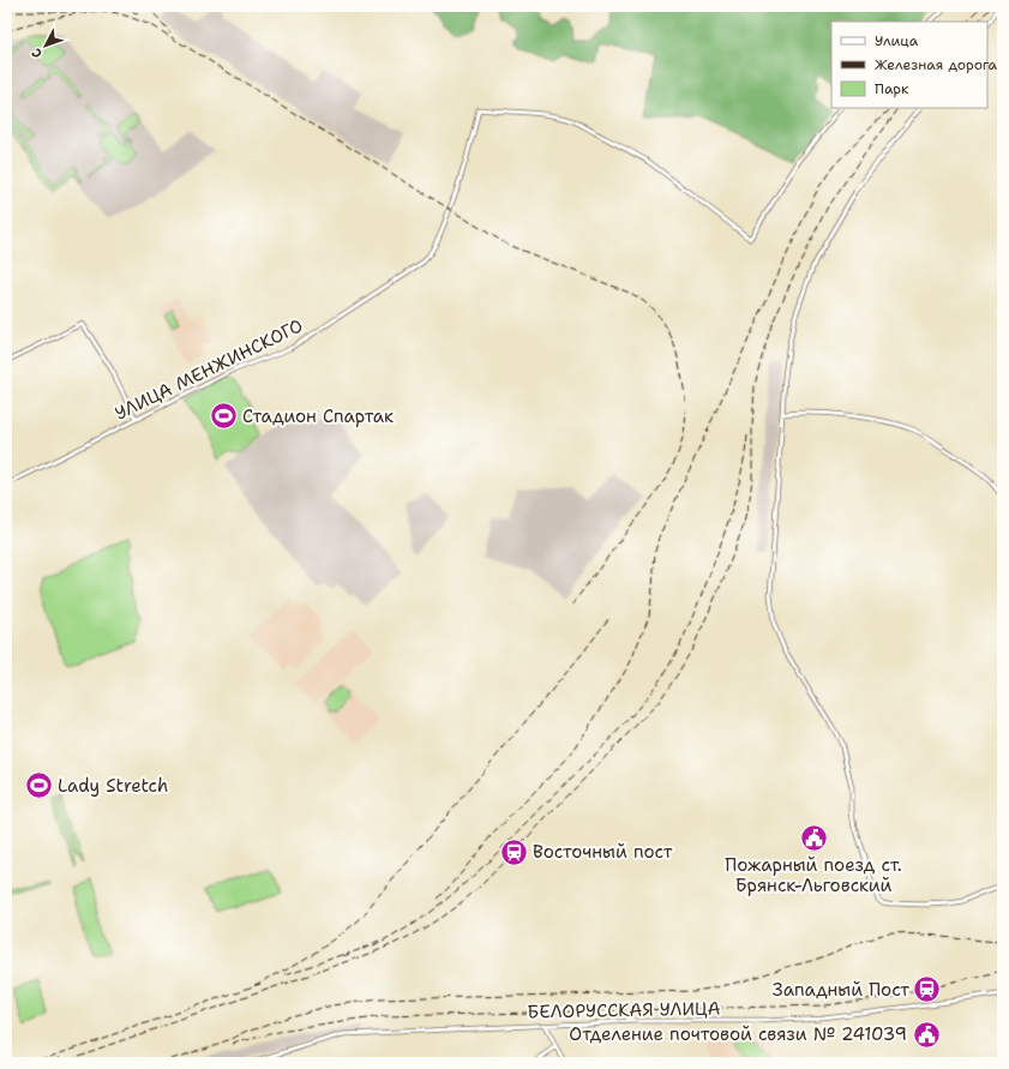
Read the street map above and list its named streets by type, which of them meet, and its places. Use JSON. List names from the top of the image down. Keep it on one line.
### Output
{"streets":{"street":["УЛИЦА МЕНЖИНСКОГО","БЕЛОРУССКАЯ УЛИЦА"]},"places":{"sports":["Стадион Спартак","Lady Stretch"],"public building":["Пожарный поезд ст. Брянск-Льговский","Отделение почтовой связи № 241039"],"station":["Восточный пост","Западный Пост"]},"legend":["Улица","Железная дорога","Парк"],"north":"bottom left"}
